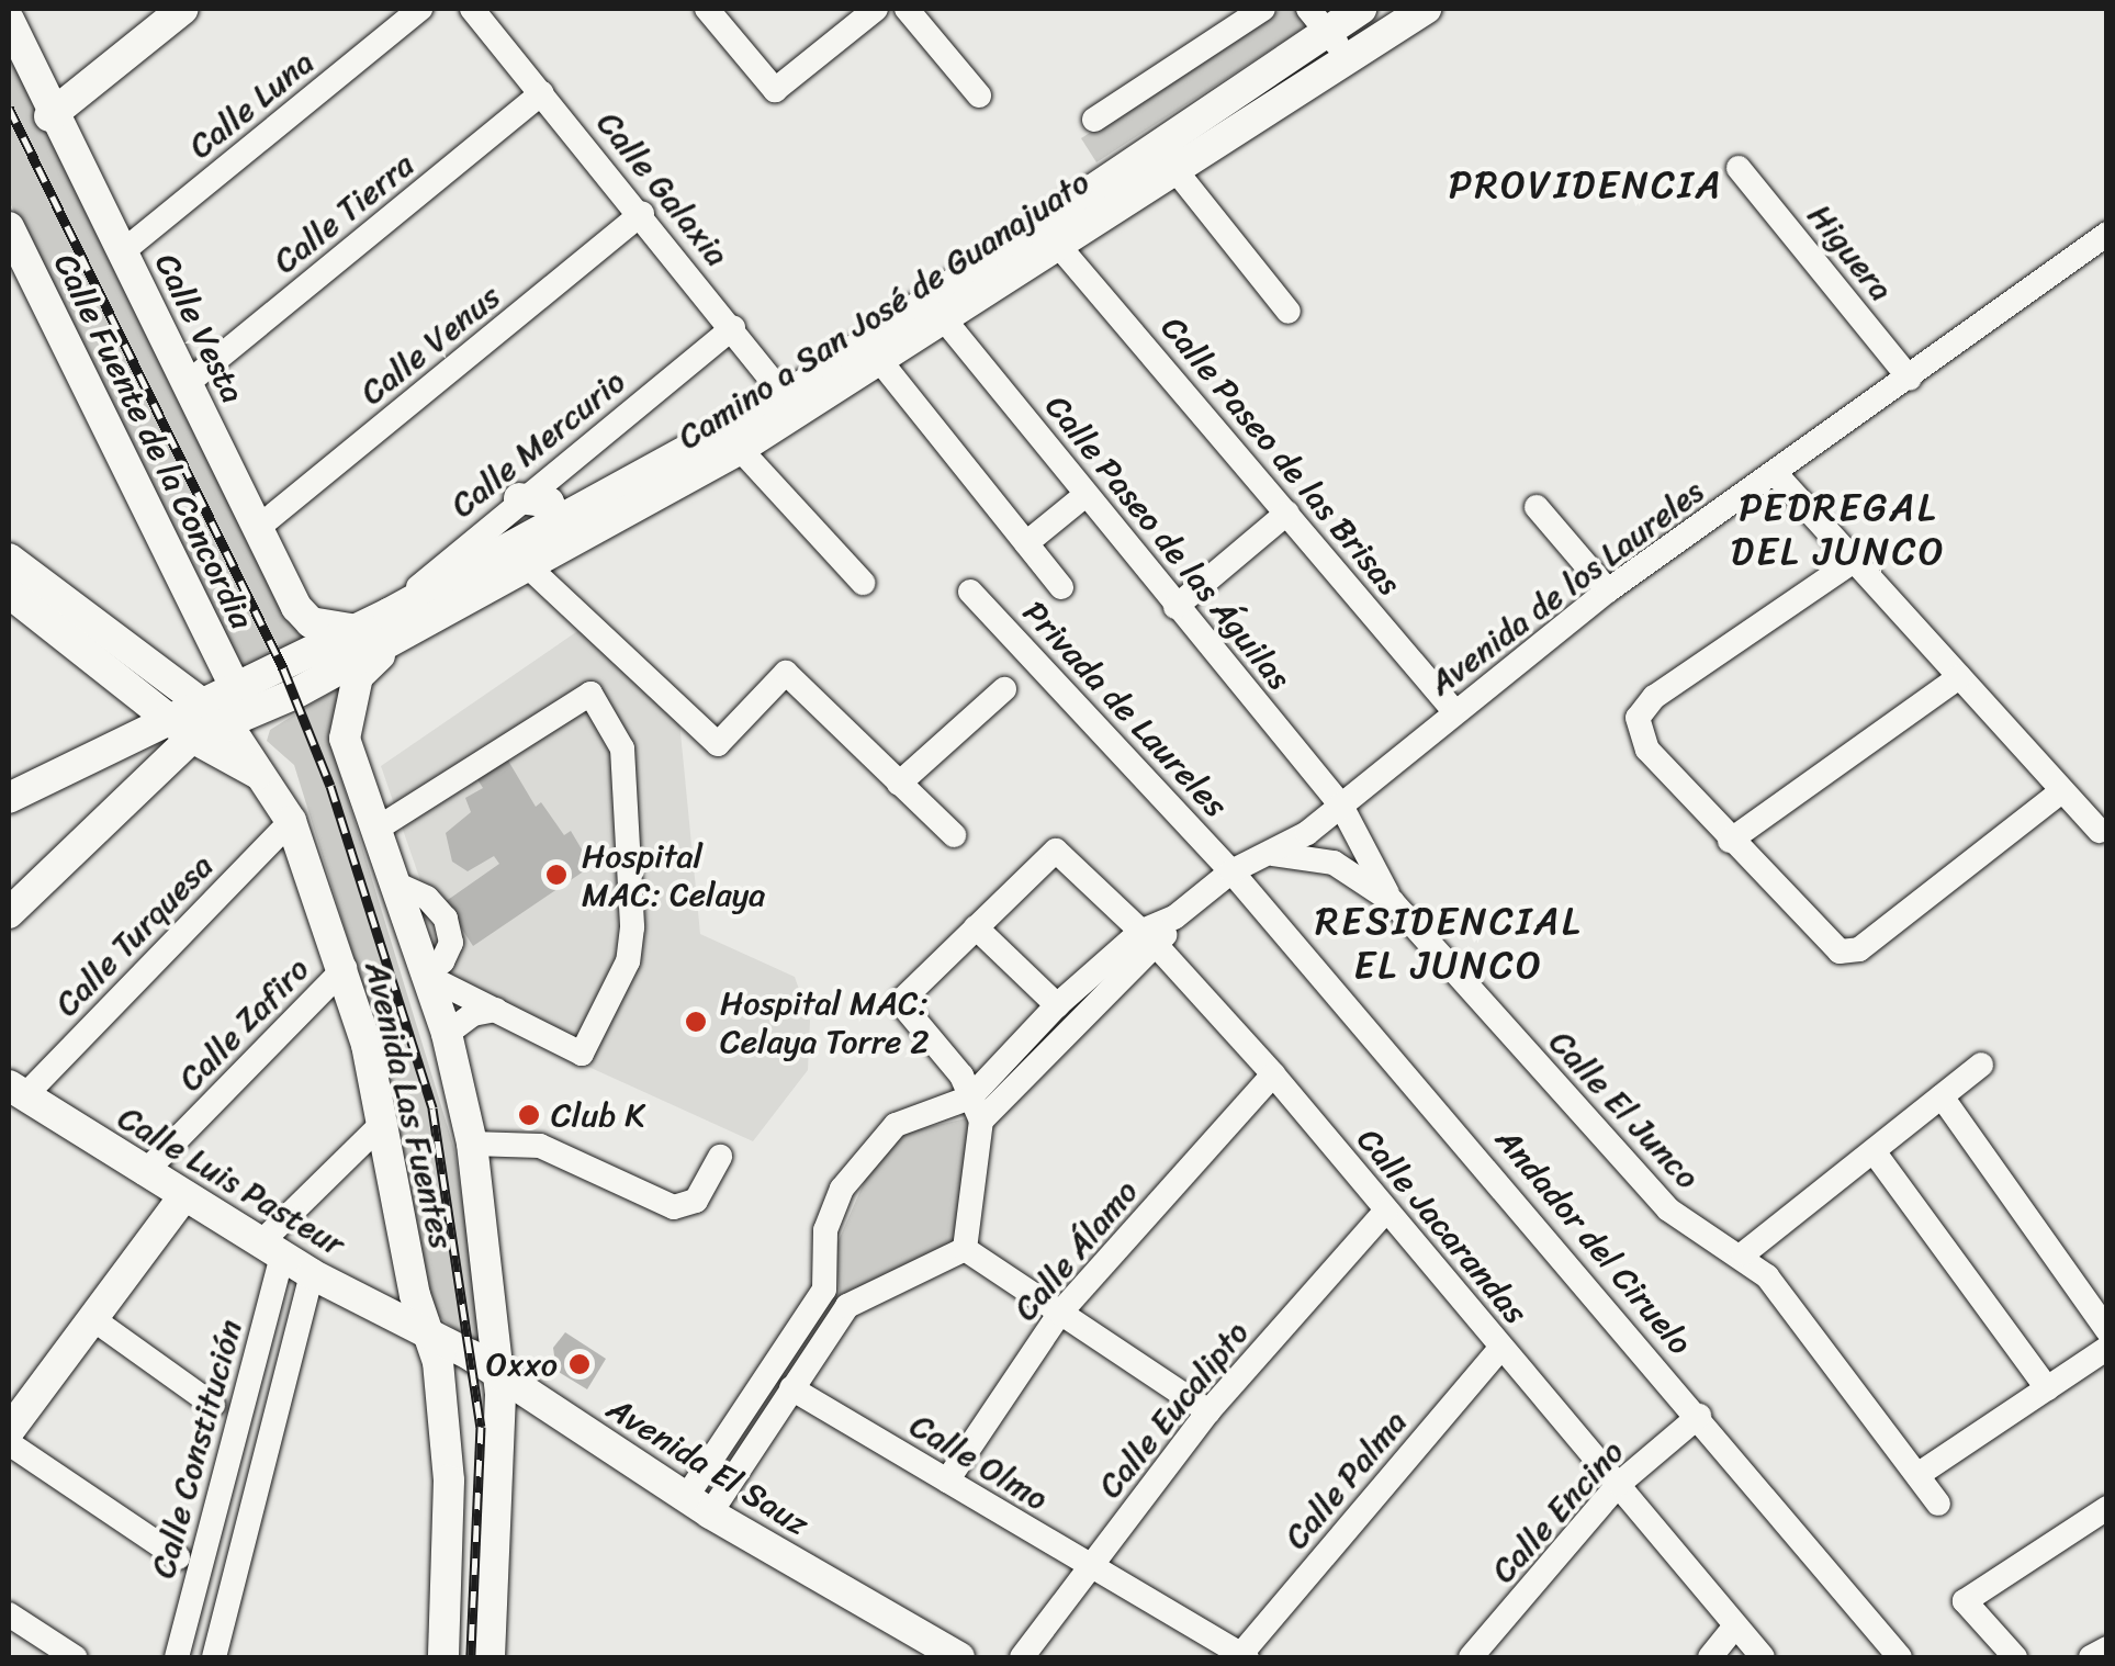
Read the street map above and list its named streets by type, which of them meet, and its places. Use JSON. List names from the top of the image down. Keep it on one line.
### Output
{"streets":{"main road":["Camino a San José de Guanajuato","Calle Vesta","Calle Fuente de la Concordia","Avenida Las Fuentes","Calle Luis Pasteur","Avenida El Sauz"],"street":["Calle Luna","Calle Galaxia","Calle Tierra","Higuera","Calle Venus","Calle Mercurio","Calle Paseo de las Brisas","Calle Paseo de las Águilas","Avenida de los Laureles","Privada de Laureles","Calle Turquesa","Calle Zafiro","Calle El Junco","Calle Jacarandas","Andador del Ciruelo","Calle Álamo","Calle Eucalipto","Calle Constitución","Calle Olmo","Calle Palma","Calle Encino"]},"crossings":[["Calle Luna","Calle Vesta"],["Calle Galaxia","Calle Tierra"],["Calle Galaxia","Camino a San José de Guanajuato"],["Calle Galaxia","Calle Venus"],["Calle Galaxia","Calle Mercurio"],["Calle Tierra","Calle Vesta"],["Higuera","Avenida de los Laureles"],["Camino a San José de Guanajuato","Calle Vesta"],["Camino a San José de Guanajuato","Calle Fuente de la Concordia"],["Camino a San José de Guanajuato","Calle Mercurio"],["Camino a San José de Guanajuato","Calle Paseo de las Brisas"],["Camino a San José de Guanajuato","Calle Paseo de las Águilas"],["Camino a San José de Guanajuato","Avenida Las Fuentes"],["Calle Vesta","Calle Venus"],["Calle Paseo de las Brisas","Avenida de los Laureles"],["Calle Paseo de las Águilas","Avenida de los Laureles"],["Calle Paseo de las Águilas","Calle El Junco"],["Avenida de los Laureles","Privada de Laureles"],["Avenida de los Laureles","Calle El Junco"],["Avenida de los Laureles","Calle Jacarandas"],["Avenida de los Laureles","Andador del Ciruelo"],["Avenida de los Laureles","Avenida El Sauz"],["Privada de Laureles","Andador del Ciruelo"],["Calle Turquesa","Avenida Las Fuentes"],["Calle Turquesa","Calle Luis Pasteur"],["Calle Zafiro","Avenida Las Fuentes"],["Calle Zafiro","Calle Luis Pasteur"],["Avenida Las Fuentes","Calle Luis Pasteur"],["Avenida Las Fuentes","Avenida El Sauz"],["Calle Luis Pasteur","Calle Constitución"],["Calle Luis Pasteur","Avenida El Sauz"],["Calle Jacarandas","Calle Álamo"],["Calle Jacarandas","Calle Eucalipto"],["Calle Jacarandas","Calle Palma"],["Calle Jacarandas","Calle Encino"],["Andador del Ciruelo","Calle Encino"],["Calle Álamo","Calle Olmo"],["Calle Eucalipto","Calle Olmo"],["Calle Olmo","Calle Palma"]],"districts":["PROVIDENCIA","PEDREGAL DEL JUNCO","RESIDENCIAL EL JUNCO"],"places":["Hospital MAC: Celaya","Hospital MAC: Celaya Torre 2","Club K","Oxxo"]}
